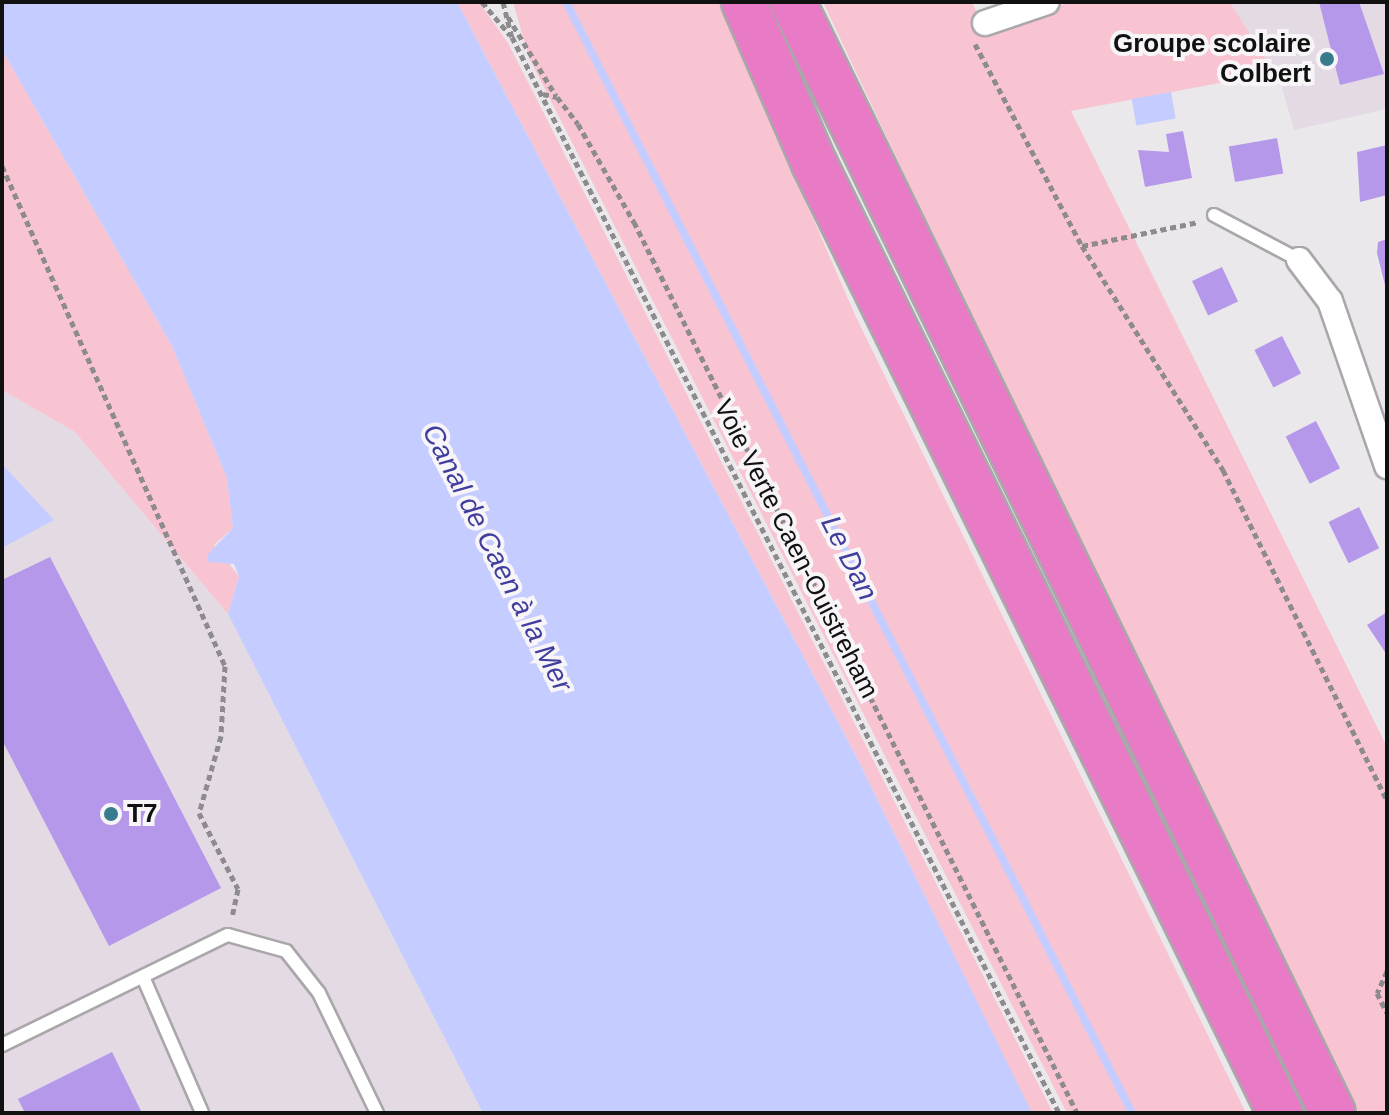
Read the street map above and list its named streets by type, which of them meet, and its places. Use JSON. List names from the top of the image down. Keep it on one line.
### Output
{"streets":{"path":["Voie Verte Caen-Ouistreham"]},"water":["Canal de Caen à la Mer","Le Dan"],"places":["Groupe scolaire Colbert","T7"]}
